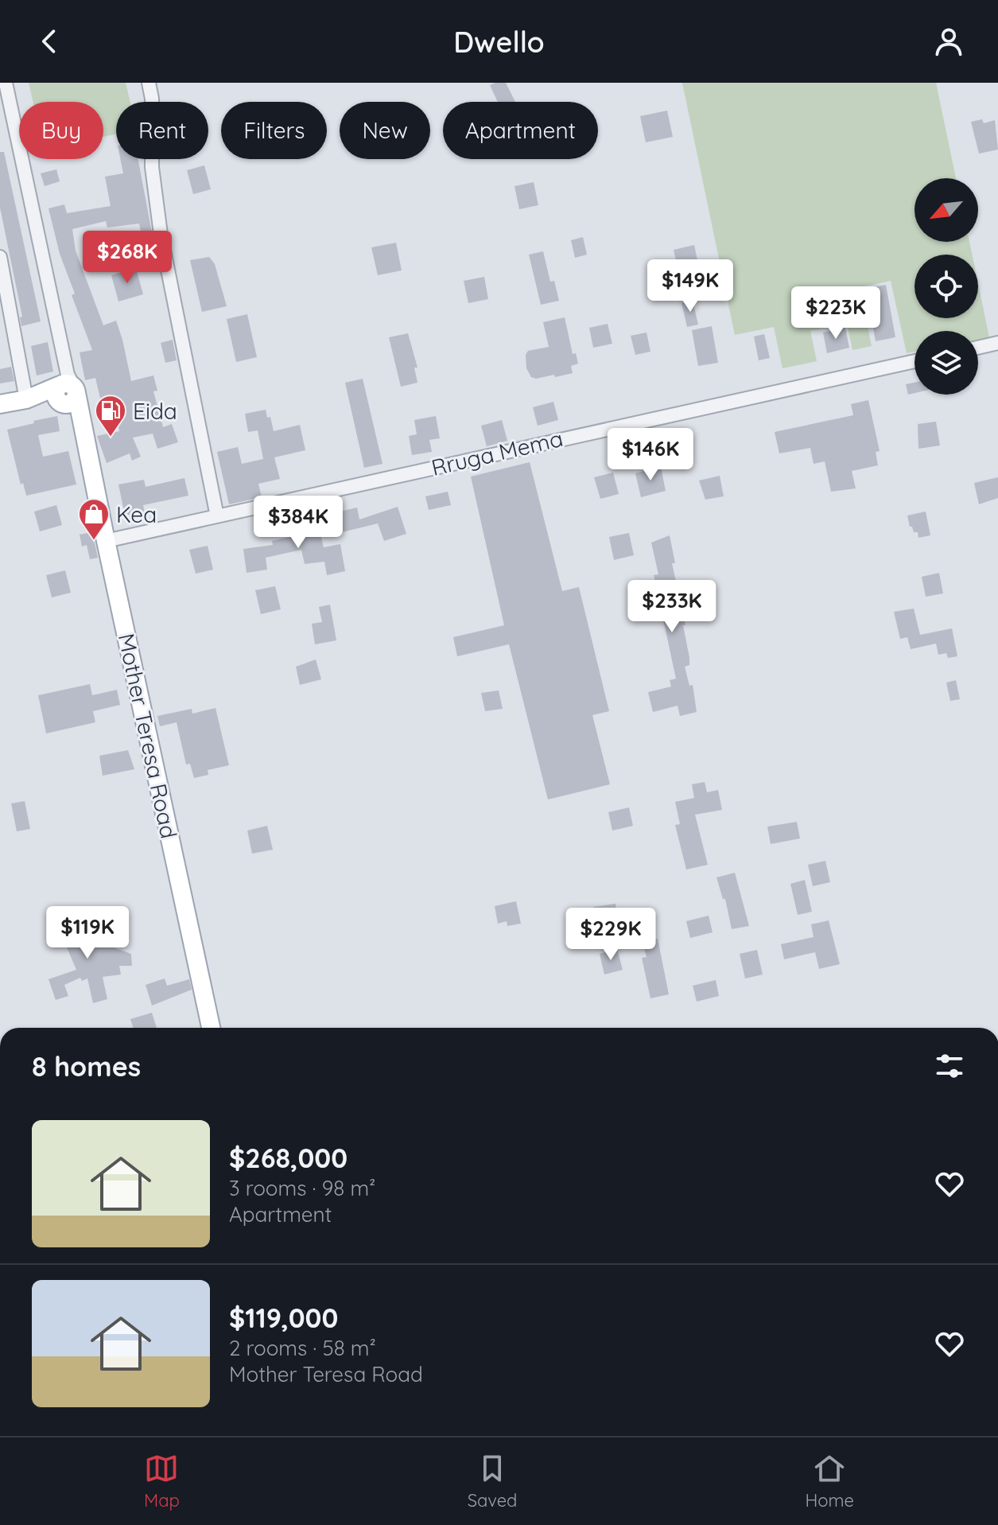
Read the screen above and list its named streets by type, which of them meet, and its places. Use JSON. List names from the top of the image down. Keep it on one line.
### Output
{"streets":{"main road":["Mother Teresa Road"],"street":["Rruga Mema"]},"crossings":[["Rruga Mema","Mother Teresa Road"]],"places":{"fuel station":["Eida"],"shop":["Kea"]},"north":"bottom left","page":{"header":"Dwello","chip":["Buy","Rent","Filters","New","Apartment"],"price":["$268K","$149K","$223K","$146K","$384K","$233K","$119K","$229K"],"heading":"8 homes","list":[{"name":"$268,000","note":"3 rooms · 98 m² · Apartment"},{"name":"$119,000","note":"2 rooms · 58 m² · Mother Teresa Road"}],"tabs":["Map","Saved","Home"]}}
